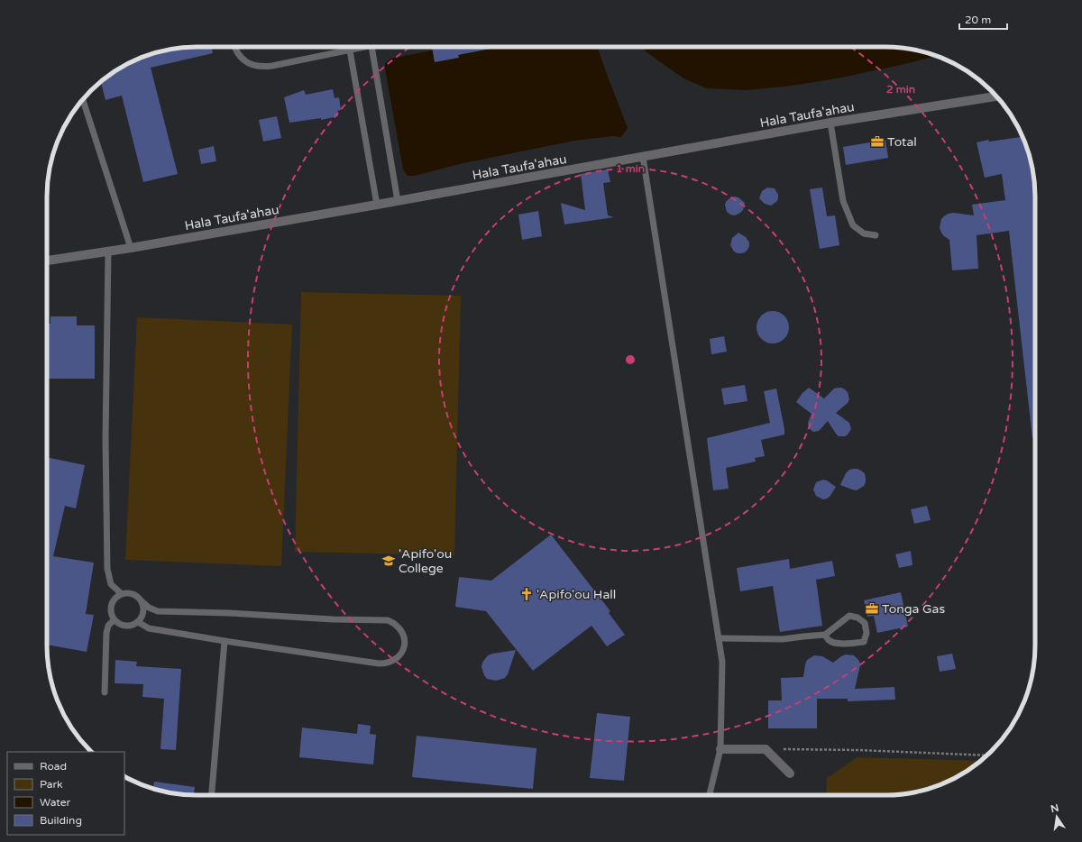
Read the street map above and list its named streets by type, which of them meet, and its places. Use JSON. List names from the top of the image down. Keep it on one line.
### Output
{"streets":{"street":["Hala Taufa'ahau"]},"places":{"office":["Total","Tonga Gas"],"school or university":["'Apifo'ou College"],"church":["'Apifo'ou Hall"]},"legend":["Road","Park","Water","Building"],"scale_bar":"20 m","north":"top","rings":["2 min","1 min"]}
